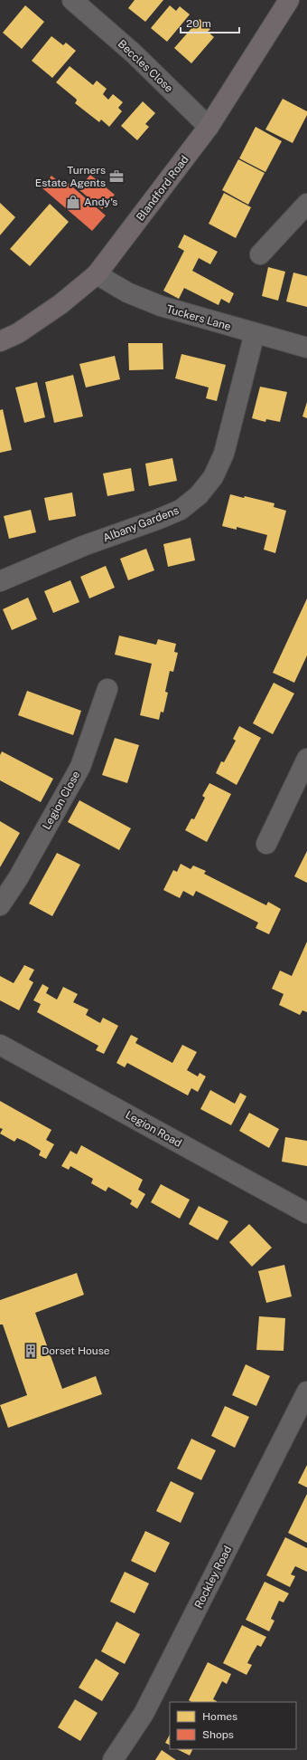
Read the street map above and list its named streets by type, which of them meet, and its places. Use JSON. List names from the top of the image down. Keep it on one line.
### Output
{"streets":{"main road":["Blandford Road"],"street":["Beccles Close","Tuckers Lane","Albany Gardens","Legion Close","Legion Road","Rockley Road"]},"crossings":[["Beccles Close","Blandford Road"],["Blandford Road","Tuckers Lane"],["Tuckers Lane","Albany Gardens"]],"places":{"office":["Turners Estate Agents"],"shop":["Andy's"],"building":["Dorset House"]},"legend":["Homes","Shops"],"scale_bar":"20 m"}
